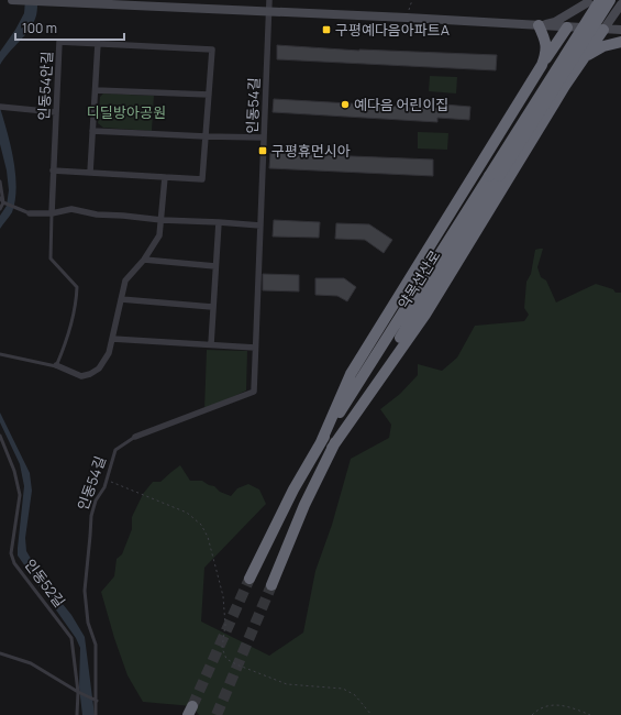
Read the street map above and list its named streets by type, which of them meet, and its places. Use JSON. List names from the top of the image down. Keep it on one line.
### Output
{"streets":{"highway":["약목선산로"],"street":["인동54안길","인동54길"],"lane":["인동52길"]},"parks":["디딜방아공원"],"places":{"transit":["구평예다음아파트A","구평휴먼시아"],"other":["예다음 어린이집"]},"scale_bar":"100 m"}
